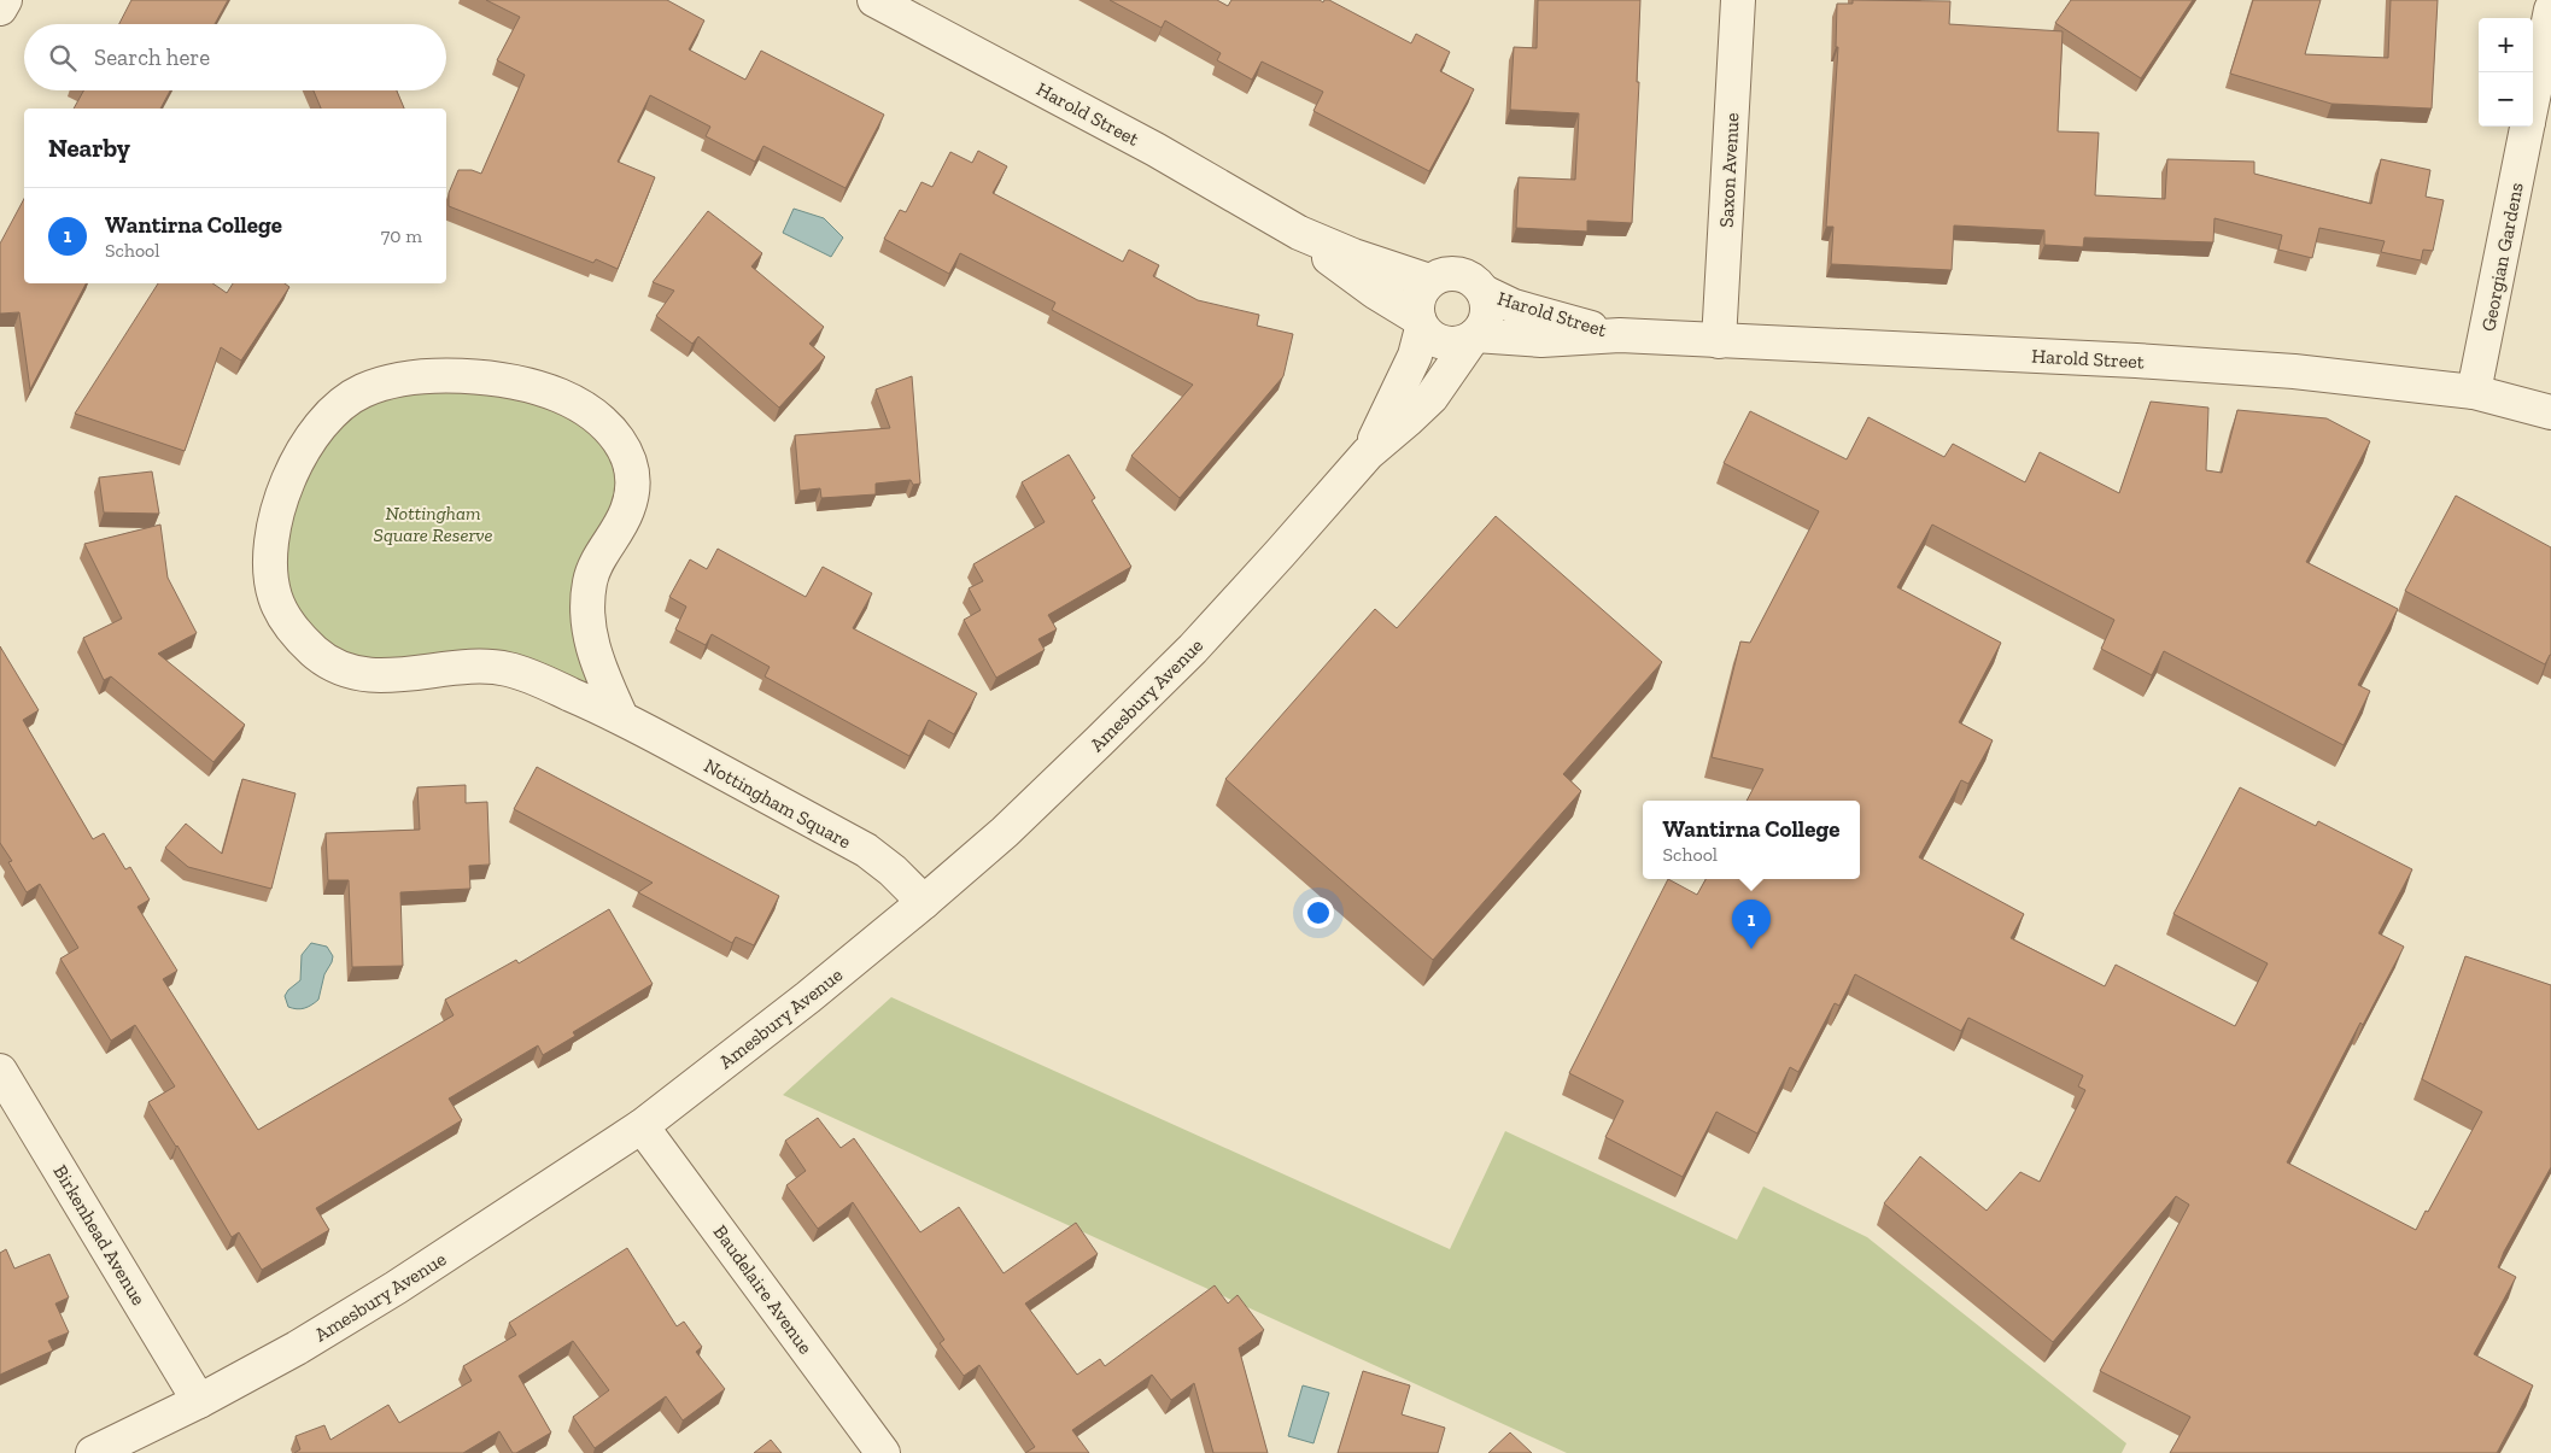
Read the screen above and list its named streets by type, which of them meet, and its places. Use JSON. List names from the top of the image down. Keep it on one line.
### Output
{"streets":{"street":["Harold Street","Saxon Avenue","Georgian Gardens","Amesbury Avenue","Nottingham Square","Birkenhead Avenue","Baudelaire Avenue"]},"crossings":[["Harold Street","Saxon Avenue"],["Harold Street","Georgian Gardens"],["Harold Street","Amesbury Avenue"],["Amesbury Avenue","Nottingham Square"],["Amesbury Avenue","Birkenhead Avenue"],["Amesbury Avenue","Baudelaire Avenue"]],"parks":["Nottingham Square Reserve"],"page":{"map_buttons":["+","−"],"search":"Search here","heading":"Nearby","list":[{"mark":"1","name":"Wantirna College","note":"School","value":"70 m"}],"popup":["Wantirna College","School"],"pins":"1"}}
